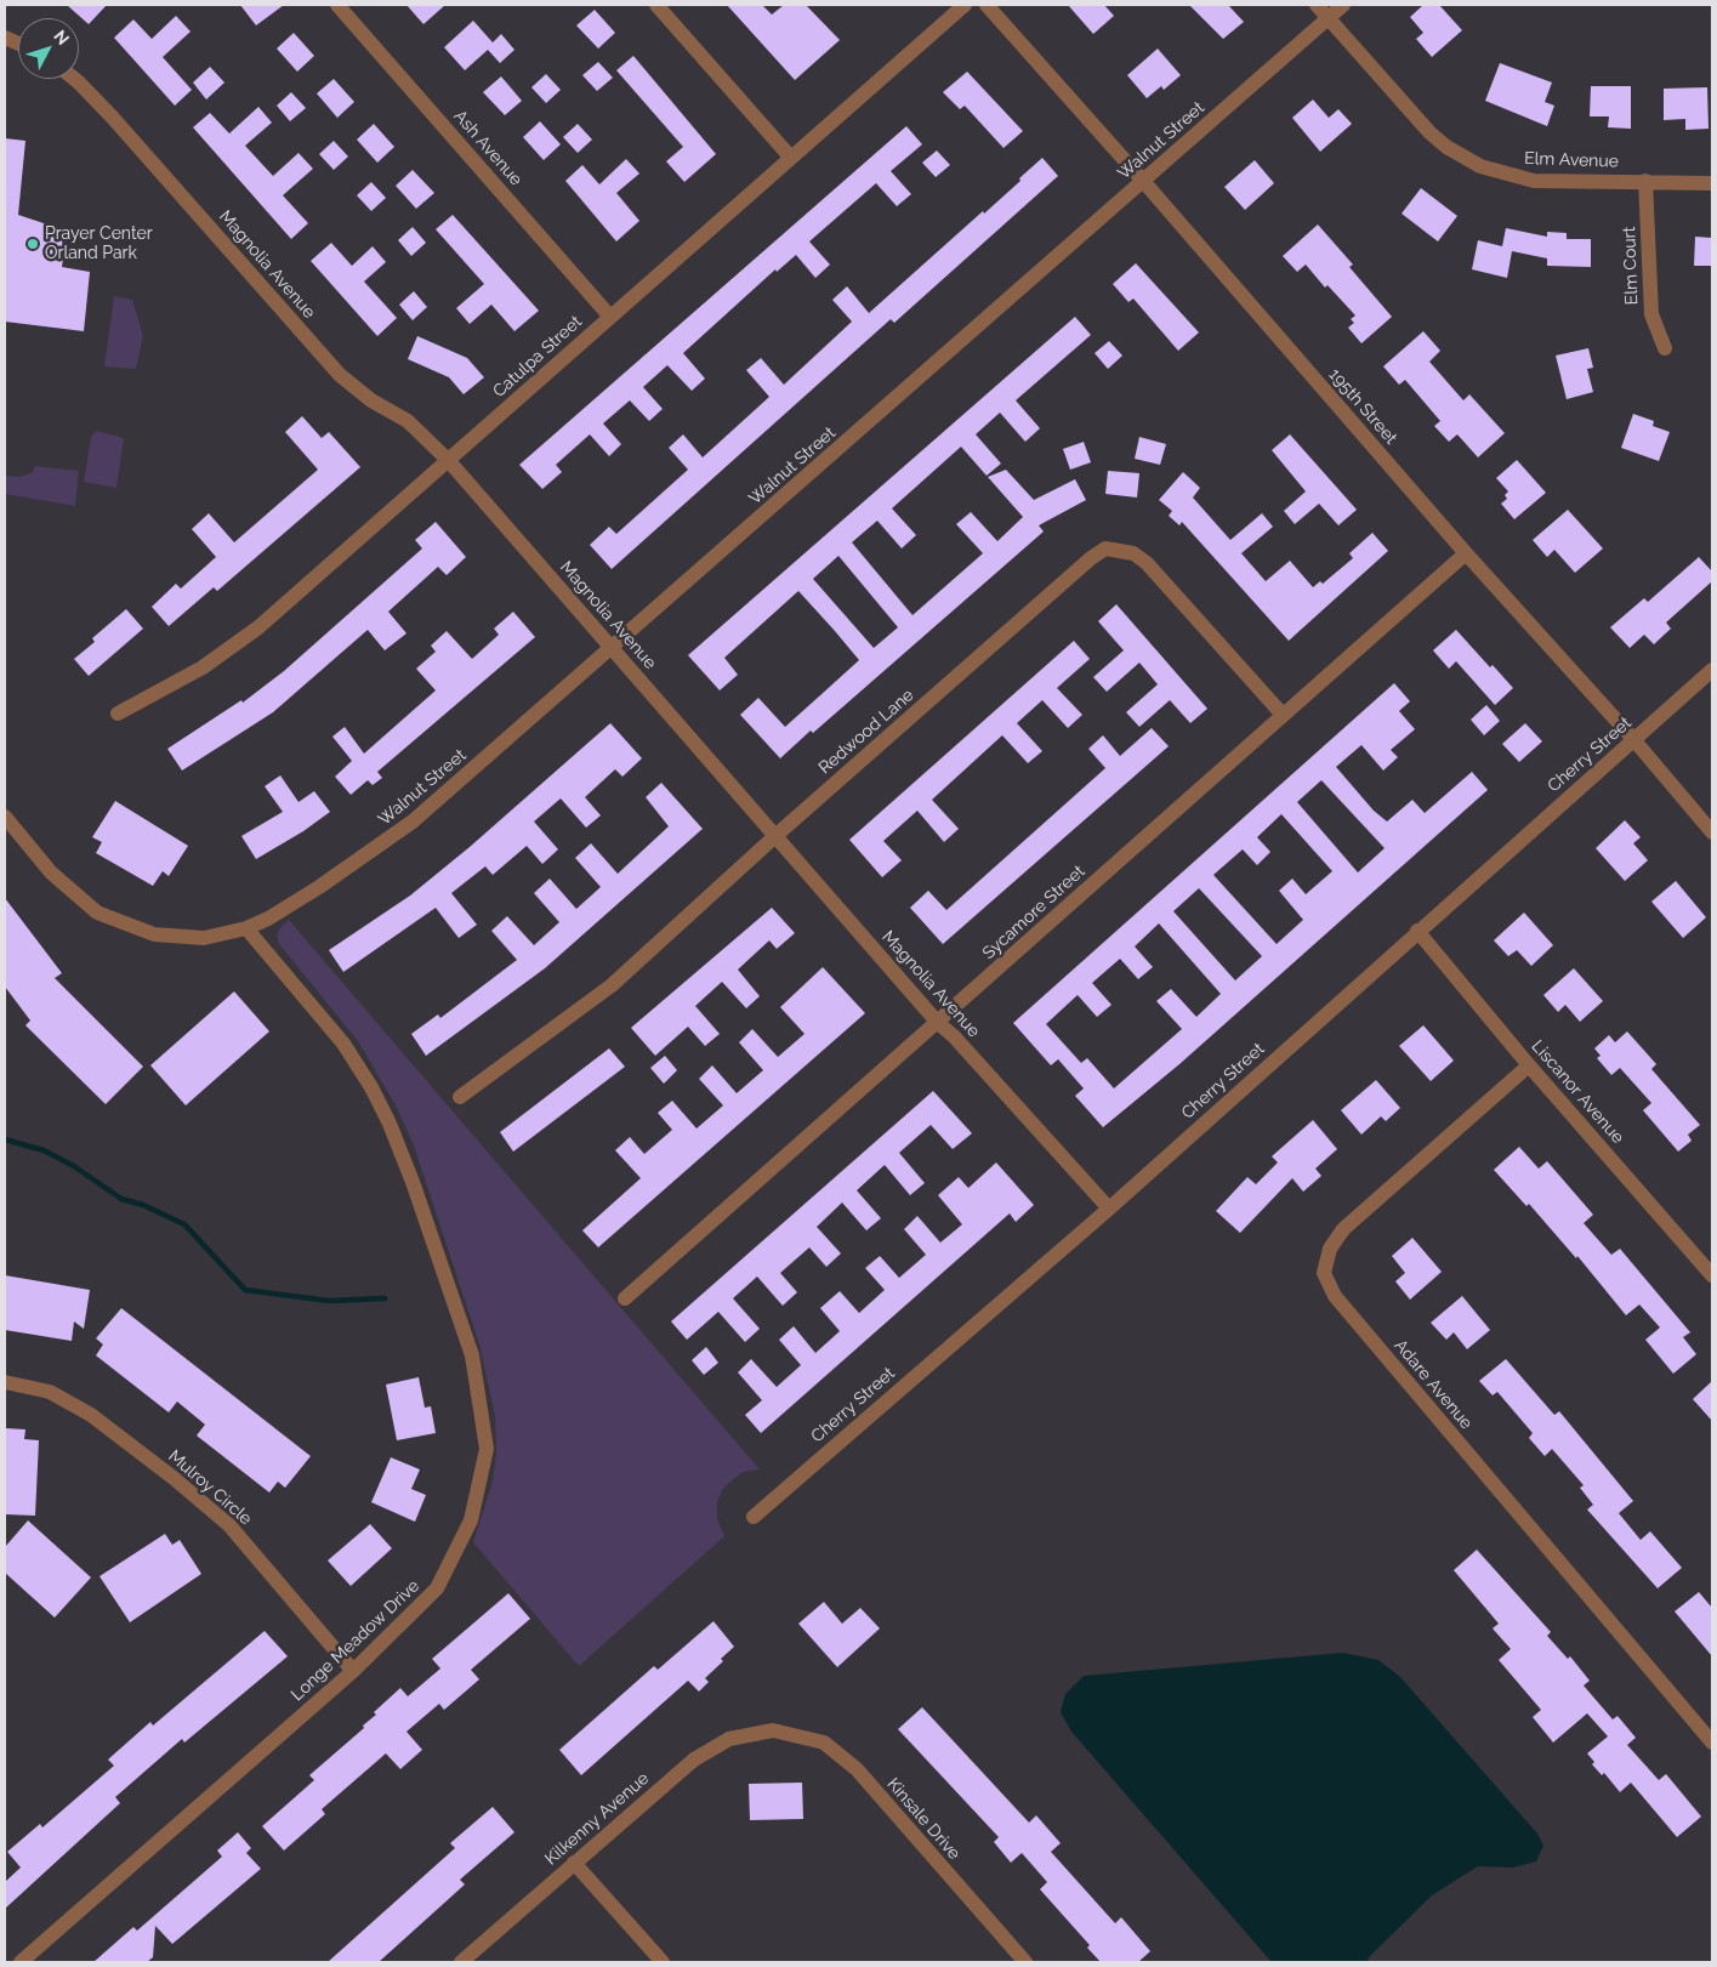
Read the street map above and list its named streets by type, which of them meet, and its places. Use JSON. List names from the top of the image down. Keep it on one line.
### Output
{"streets":{"street":["Walnut Street","Ash Avenue","Elm Avenue","Magnolia Avenue","Elm Court","Catulpa Street","195th Street","Redwood Lane","Cherry Street","Sycamore Street","Liscanor Avenue","Adare Avenue","Mulroy Circle","Longe Meadow Drive","Kilkenny Avenue","Kinsale Drive"]},"crossings":[["Walnut Street","Elm Avenue"],["Walnut Street","Magnolia Avenue"],["Walnut Street","195th Street"],["Walnut Street","Longe Meadow Drive"],["Ash Avenue","Catulpa Street"],["Elm Avenue","Elm Court"],["Magnolia Avenue","Catulpa Street"],["Magnolia Avenue","Redwood Lane"],["Magnolia Avenue","Cherry Street"],["Magnolia Avenue","Sycamore Street"],["195th Street","Cherry Street"],["195th Street","Sycamore Street"],["Redwood Lane","Sycamore Street"],["Cherry Street","Liscanor Avenue"],["Liscanor Avenue","Adare Avenue"],["Mulroy Circle","Longe Meadow Drive"],["Kilkenny Avenue","Kinsale Drive"]],"places":["Prayer Center Orland Park"],"north":"top right"}
